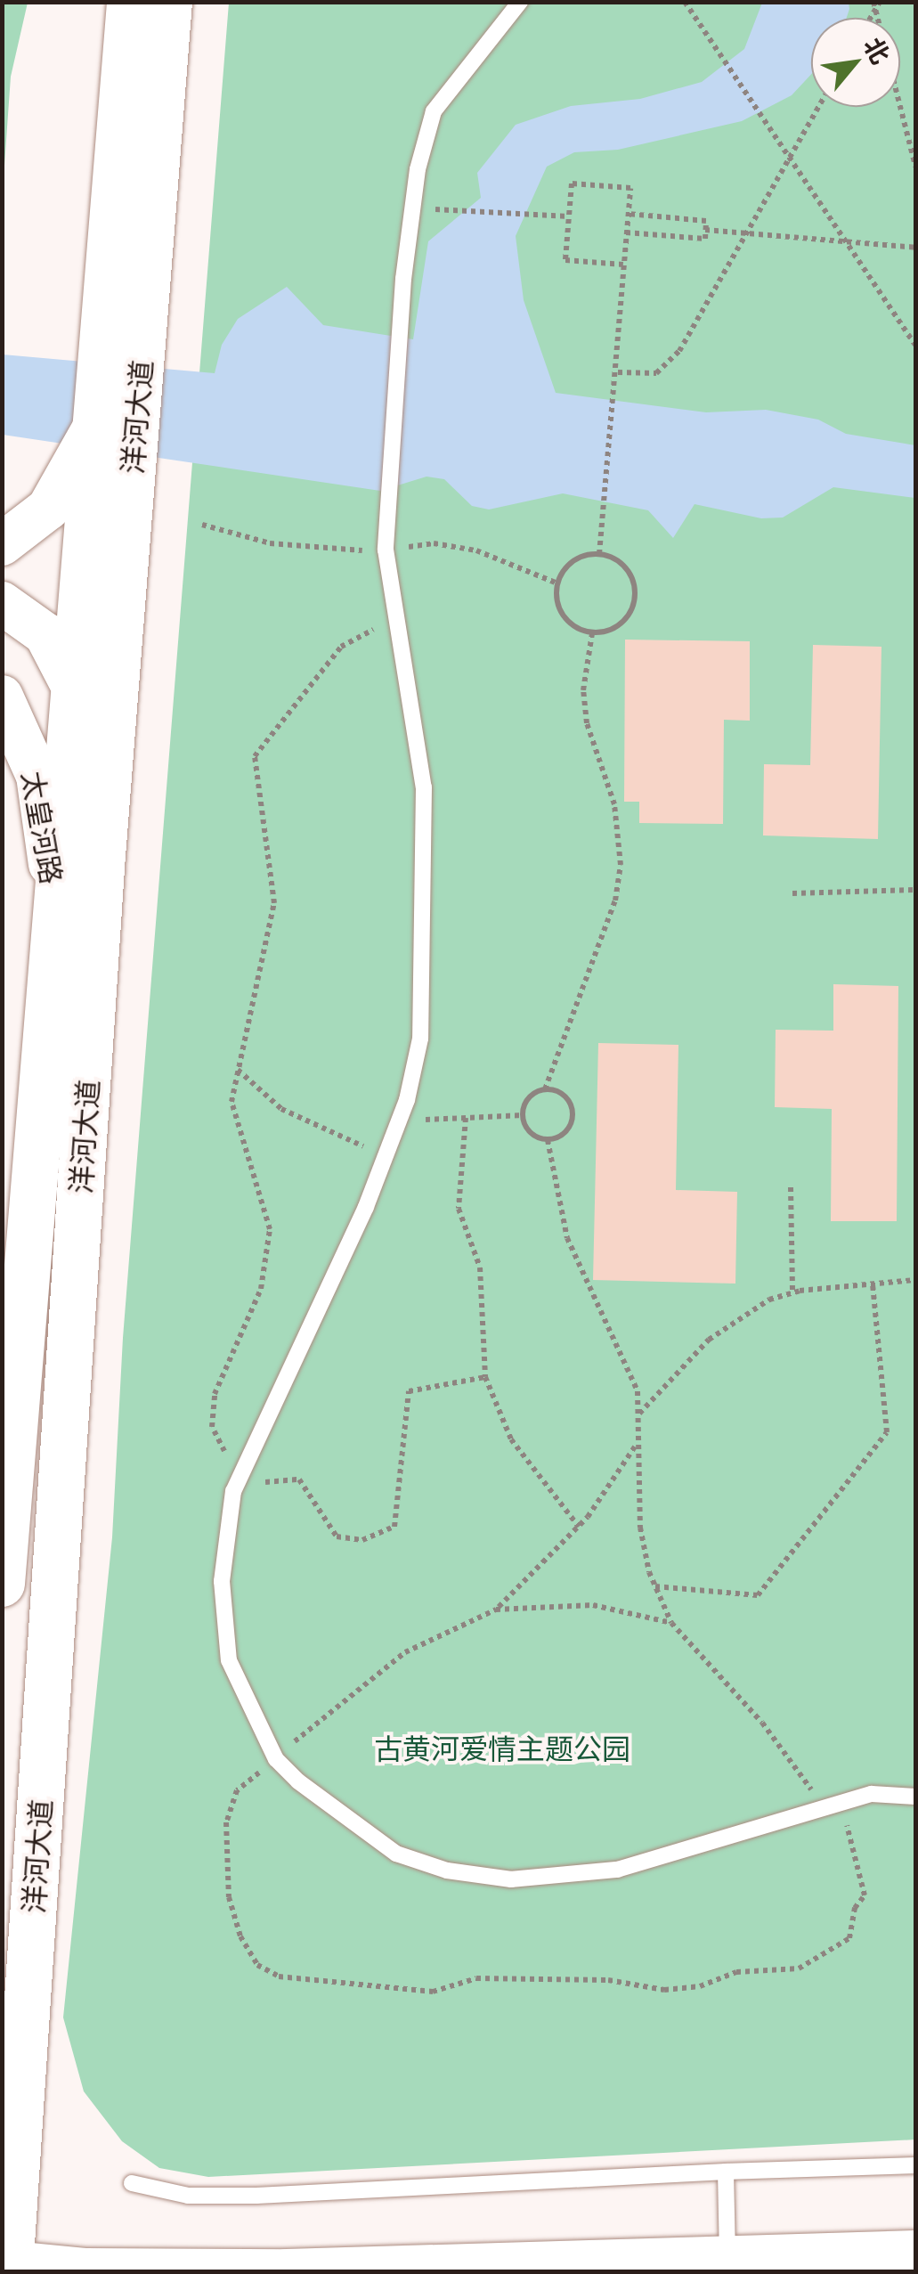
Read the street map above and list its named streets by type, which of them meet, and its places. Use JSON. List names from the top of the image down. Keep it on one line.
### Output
{"streets":{"main road":["洋河大道","太皇河路"]},"crossings":[["洋河大道","太皇河路"]],"parks":["古黄河爱情主题公园"],"north":"top right"}
